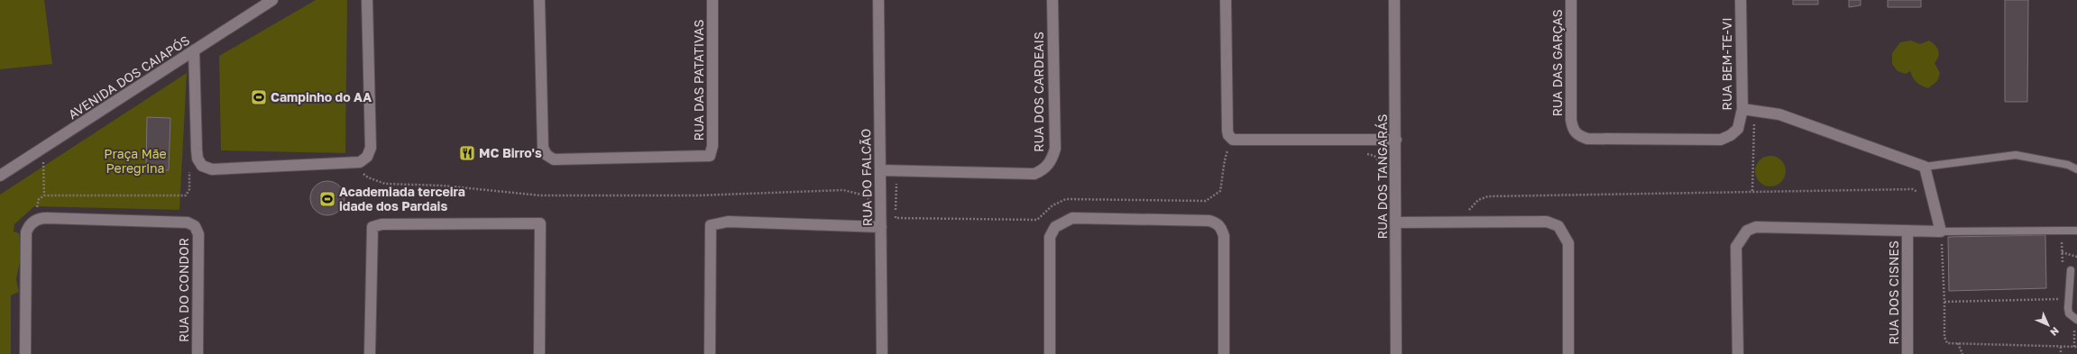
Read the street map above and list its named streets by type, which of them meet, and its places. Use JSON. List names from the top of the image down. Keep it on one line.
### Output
{"streets":{"street":["RUA DAS GARÇAS","RUA BEM-TE-VI","AVENIDA DOS CAIAPÓS","RUA DAS PATATIVAS","RUA DOS CARDEAIS","RUA DOS TANGARÁS","RUA DO FALCÃO","RUA DO CONDOR","RUA DOS CISNES"]},"crossings":[["RUA DAS GARÇAS","RUA BEM-TE-VI"]],"parks":["Praça Mãe Peregrina"],"places":{"sports":["Campinho do AA","Academiada terceira idade dos Pardais"],"restaurant":["MC Birro's"]},"north":"bottom right"}
